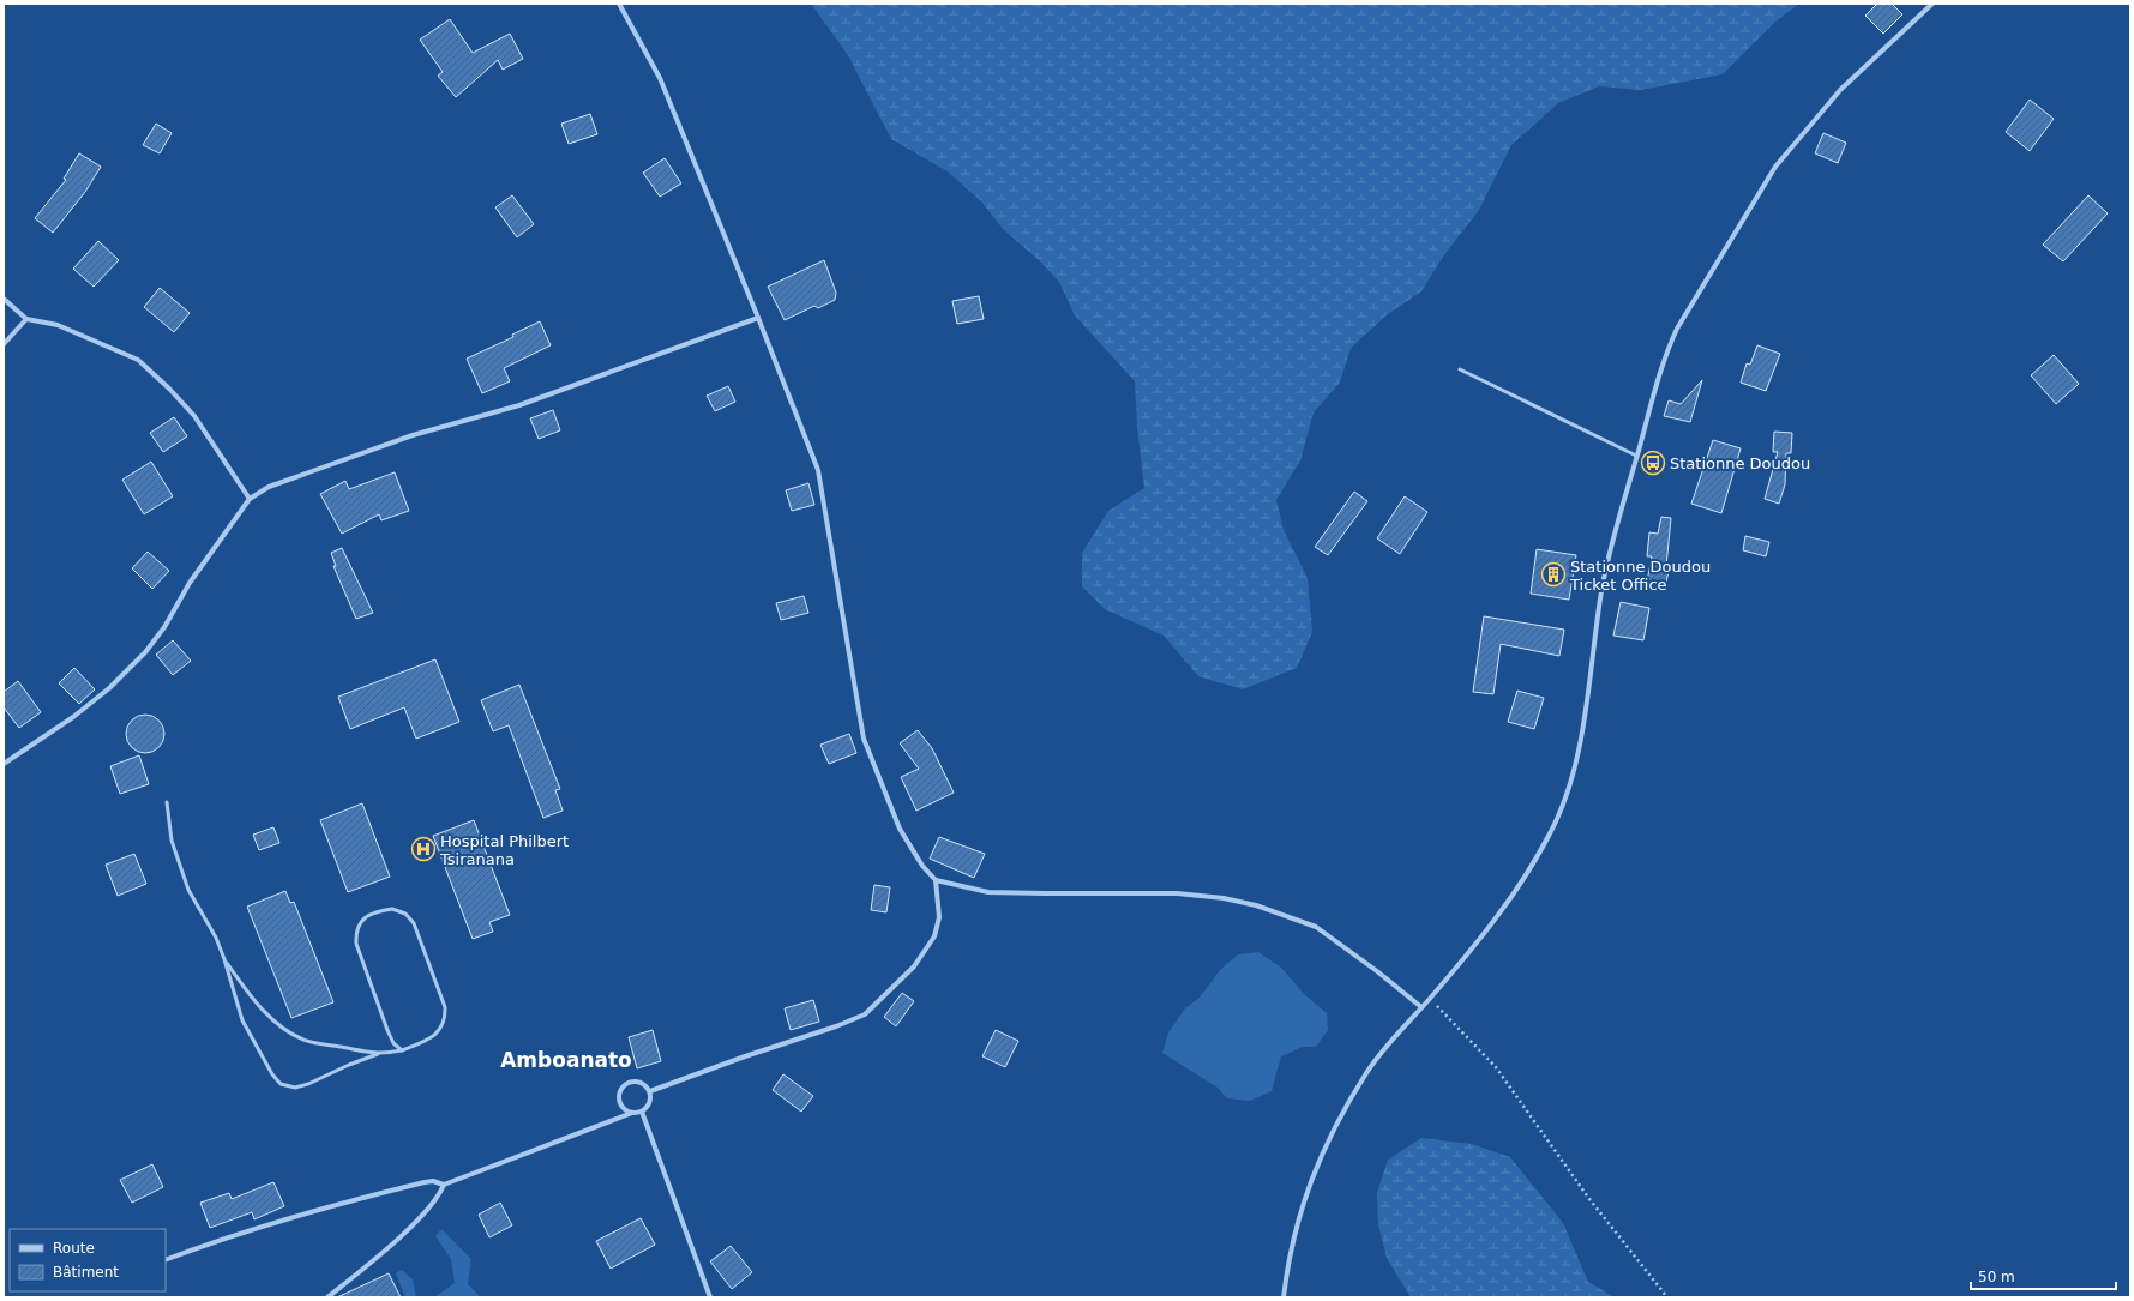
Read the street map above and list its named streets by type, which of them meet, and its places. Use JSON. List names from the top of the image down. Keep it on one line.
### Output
{"districts":["Amboanato"],"places":{"bus stop":["Stationne Doudou"],"building":["Stationne Doudou Ticket Office"],"hospital":["Hospital Philbert Tsiranana"]},"legend":["Route","Bâtiment"],"scale_bar":"50 m"}
